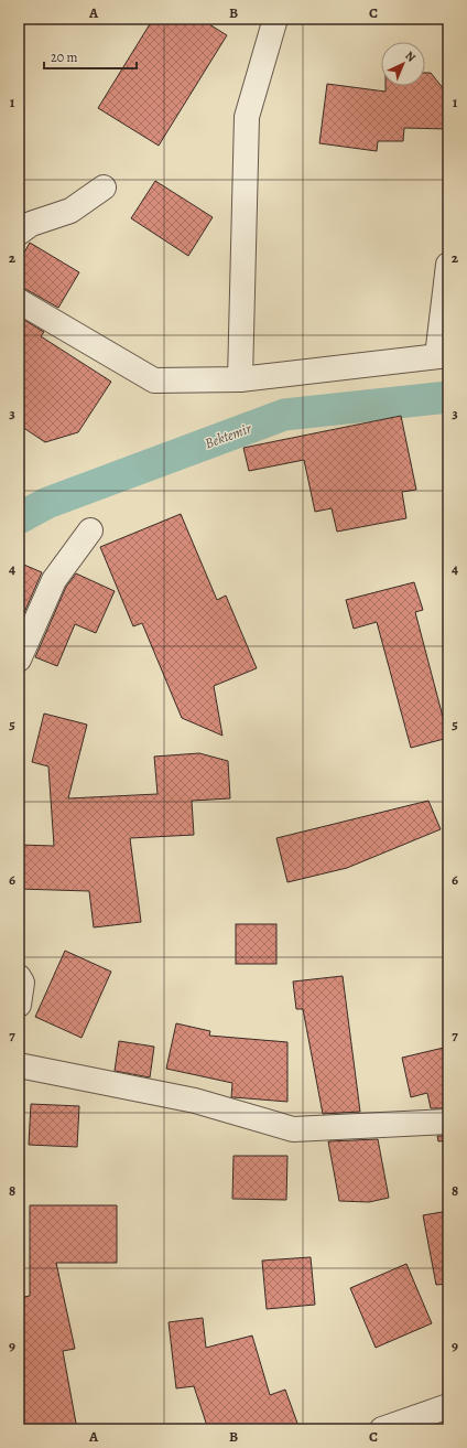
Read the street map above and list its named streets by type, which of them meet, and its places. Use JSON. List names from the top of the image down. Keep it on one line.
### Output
{"water":["Bektemir"],"scale_bar":"20 m","north":"top right","grid":{"columns":["A","B","C"],"rows":["1","2","3","4","5","6","7","8","9"]}}
